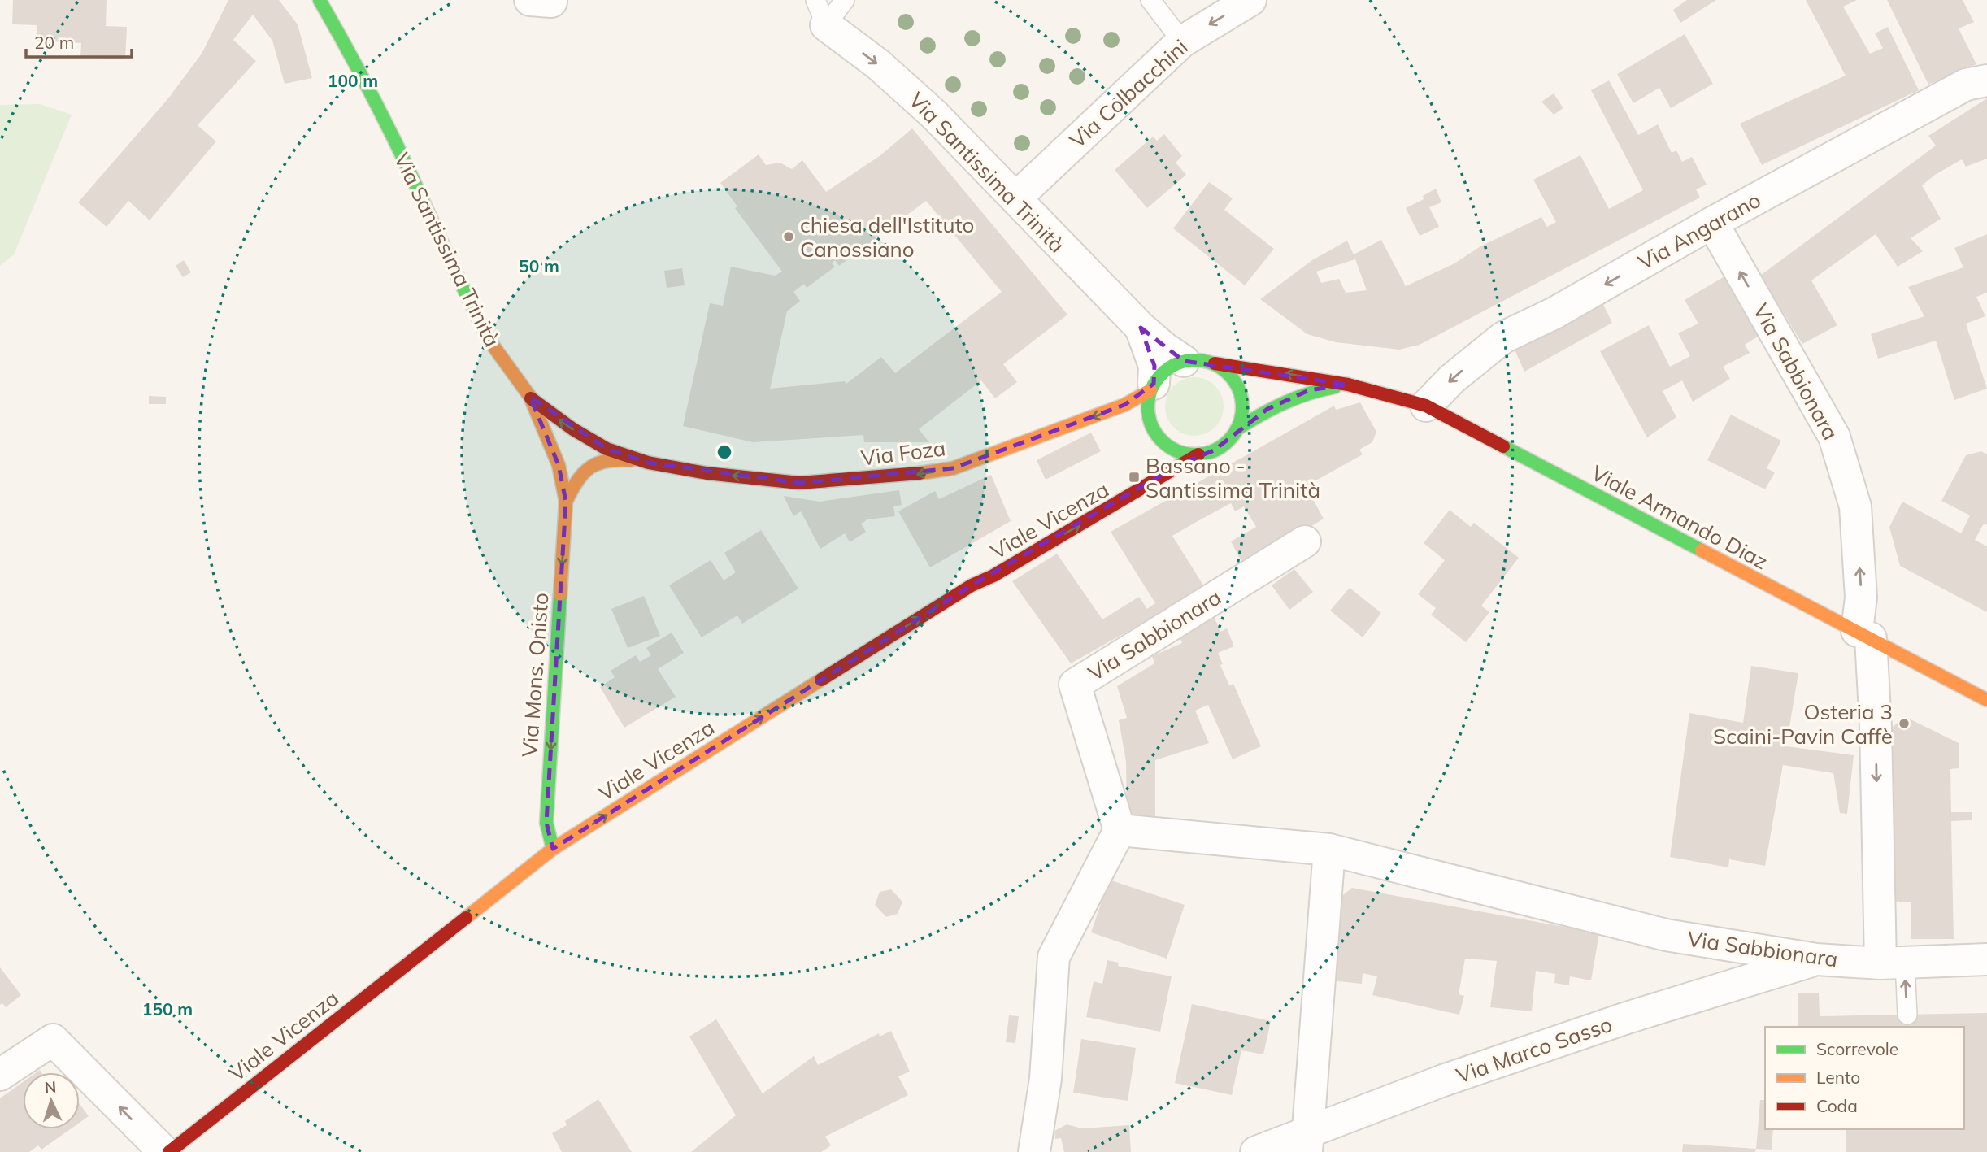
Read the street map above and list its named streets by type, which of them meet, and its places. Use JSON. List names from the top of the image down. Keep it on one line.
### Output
{"streets":{"street":["Via Colbacchini","Via Santissima Trinità","Via Angarano","Via Sabbionara","Via Foza","Viale Armando Diaz","Viale Vicenza","Via Mons. Onisto","Via Marco Sasso"]},"crossings":[["Via Colbacchini","Via Santissima Trinità"],["Via Santissima Trinità","Via Foza"],["Via Santissima Trinità","Viale Armando Diaz"],["Via Santissima Trinità","Viale Vicenza"],["Via Santissima Trinità","Via Mons. Onisto"],["Via Angarano","Via Sabbionara"],["Via Angarano","Viale Armando Diaz"],["Via Sabbionara","Viale Armando Diaz"],["Via Sabbionara","Via Marco Sasso"],["Via Foza","Viale Armando Diaz"],["Via Foza","Viale Vicenza"],["Via Foza","Via Mons. Onisto"],["Viale Armando Diaz","Viale Vicenza"],["Viale Vicenza","Via Mons. Onisto"]],"one_way":["Via Angarano","Via Foza","Viale Vicenza","Via Mons. Onisto"],"places":{"other":["chiesa dell'Istituto Canossiano","Osteria 3 Scaini-Pavin Caffè"],"transit":["Bassano - Santissima Trinità"]},"legend":["Scorrevole","Lento","Coda"],"scale_bar":"20 m","north":"top","rings":["100 m","50 m","150 m"]}
